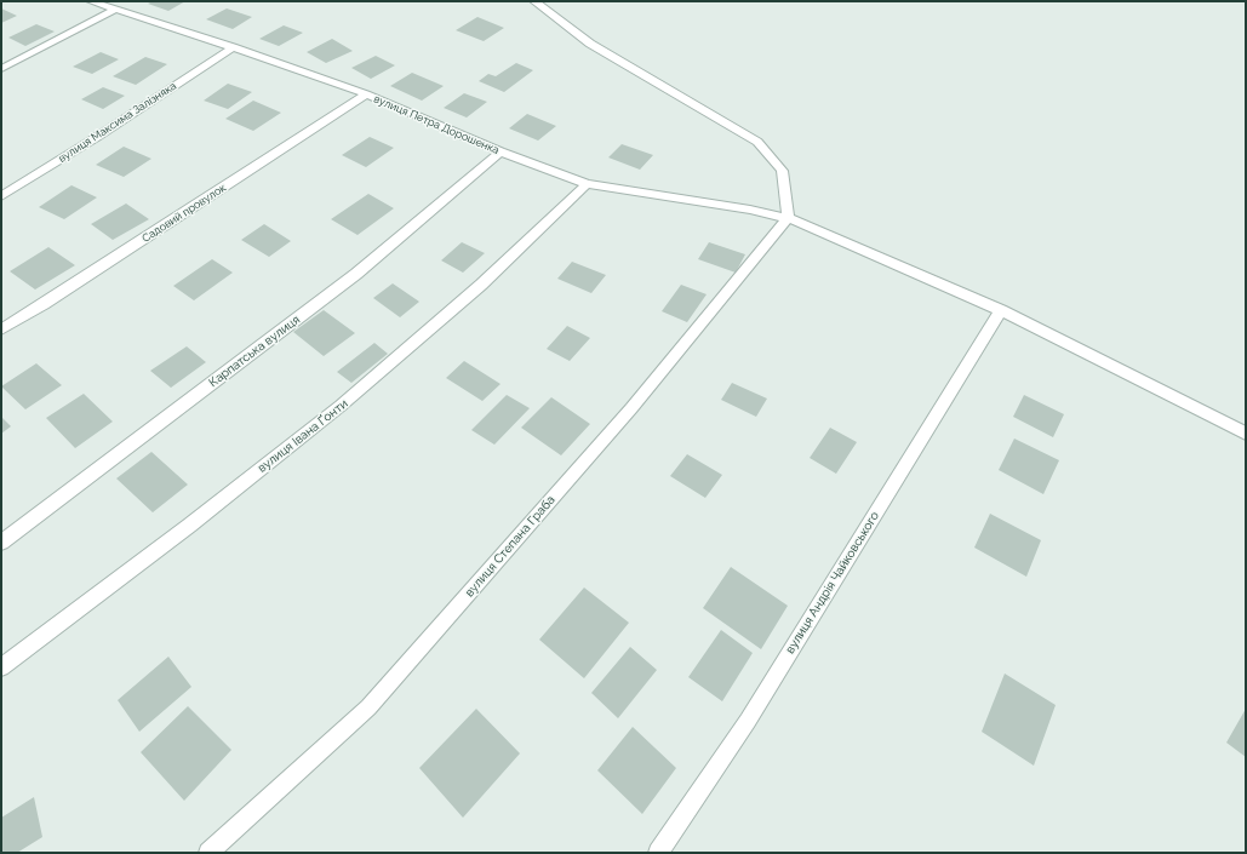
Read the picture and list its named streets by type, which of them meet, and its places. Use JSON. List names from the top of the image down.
{
  "streets": {
    "street": [
      "вулиця Максима Залізняка",
      "вулиця Петра Дорошенка",
      "Садовий провулок",
      "Карпатська вулиця",
      "вулиця Івана Ґонти",
      "вулиця Степана Граба",
      "вулиця Андрія Чайковського"
    ]
  },
  "crossings": [
    ["вулиця Максима Залізняка", "вулиця Петра Дорошенка"],
    ["вулиця Петра Дорошенка", "Садовий провулок"],
    ["вулиця Петра Дорошенка", "Карпатська вулиця"],
    ["вулиця Петра Дорошенка", "вулиця Івана Ґонти"],
    ["вулиця Петра Дорошенка", "вулиця Степана Граба"],
    ["вулиця Петра Дорошенка", "вулиця Андрія Чайковського"]
  ]
}
